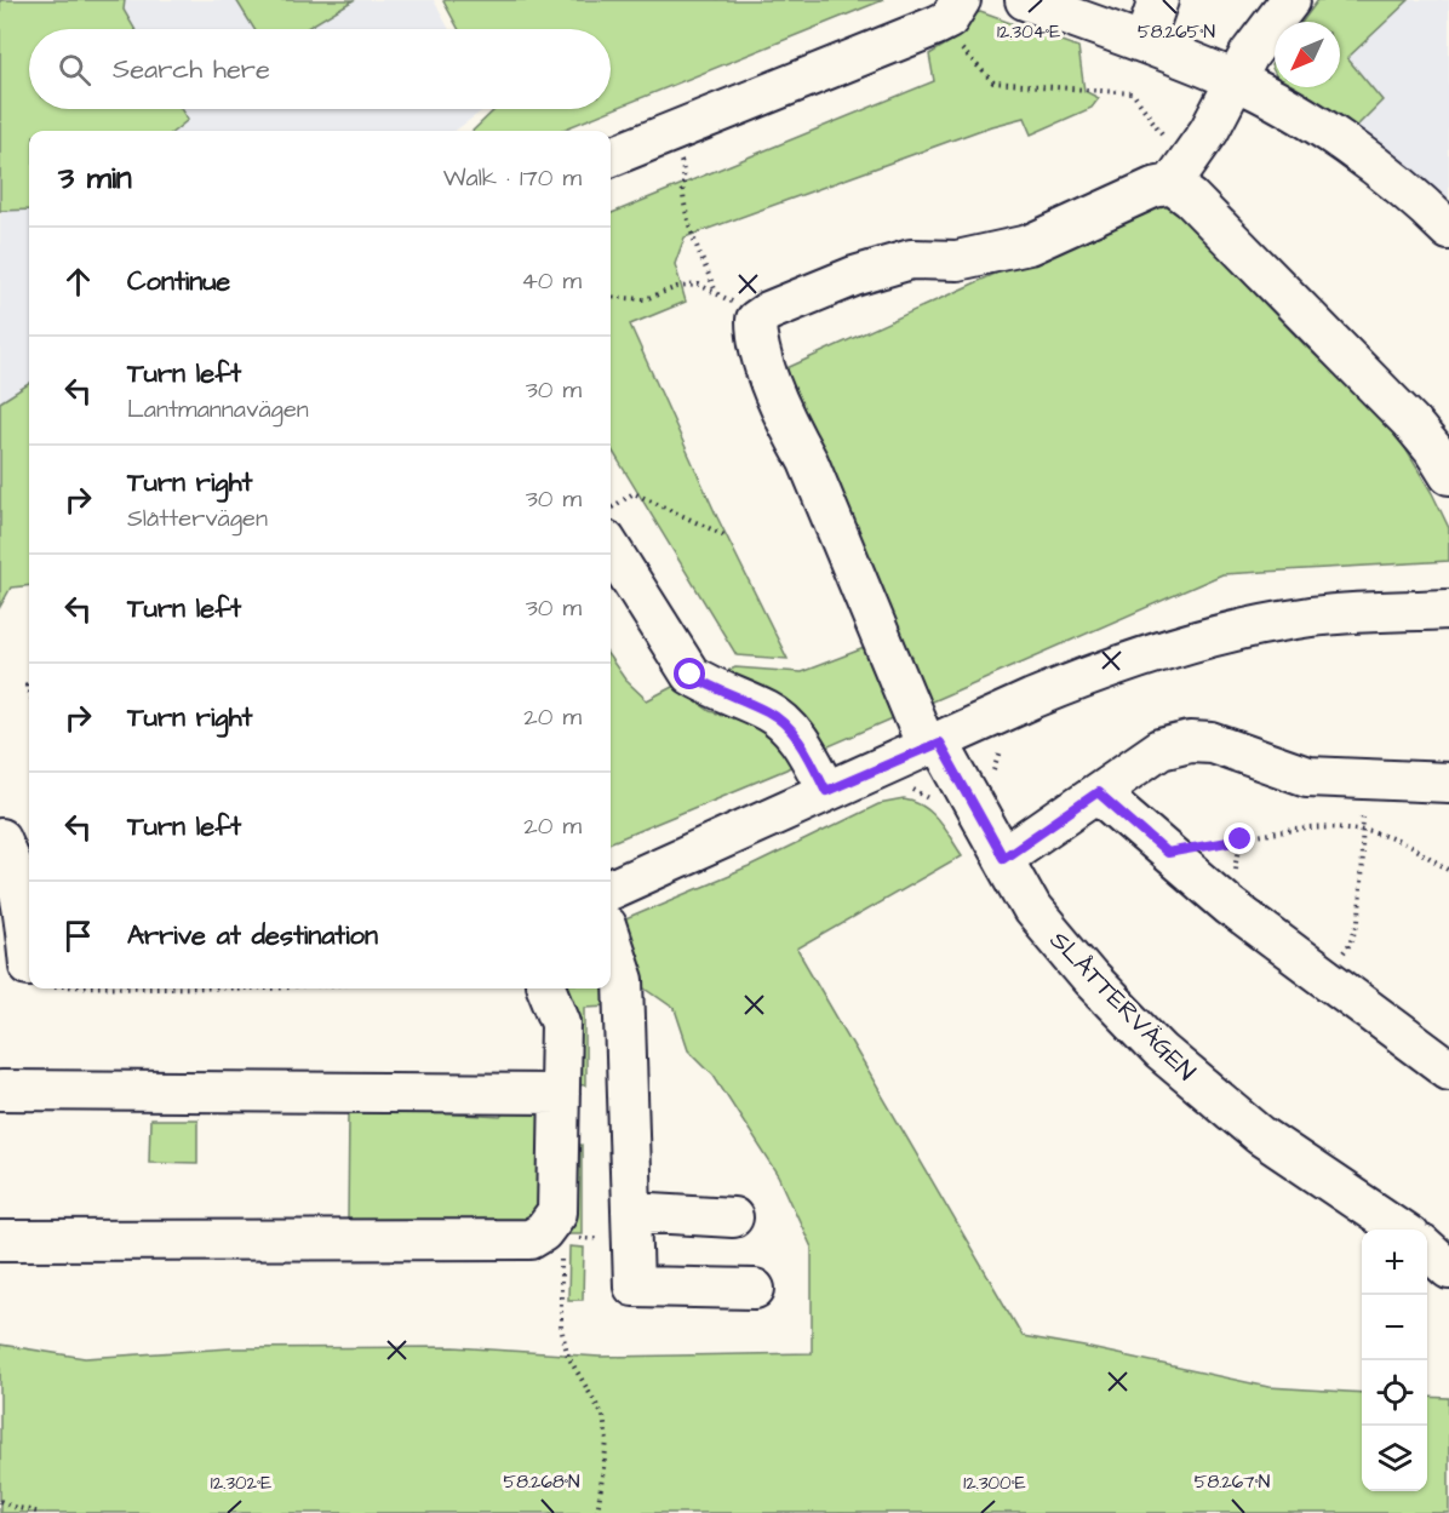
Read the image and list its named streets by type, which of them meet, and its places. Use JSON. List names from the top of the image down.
{
  "streets": {
    "street": ["SLÅTTERVÄGEN"]
  },
  "north": "bottom left",
  "page": {
    "search": "Search here",
    "heading": ["3 min", "Walk · 170 m"],
    "list": [
      ["Continue", "40 m"],
      ["Turn left", "Lantmannavägen", "30 m"],
      ["Turn right", "Slåttervägen", "30 m"],
      ["Turn left", "30 m"],
      ["Turn right", "20 m"],
      ["Turn left", "20 m"],
      "Arrive at destination"
    ],
    "map_buttons": ["+", "−"]
  },
  "coordinates": [
    "12.304°E",
    "58.265°N",
    "58.268°N",
    "58.267°N",
    "12.302°E",
    "12.300°E"
  ]
}
